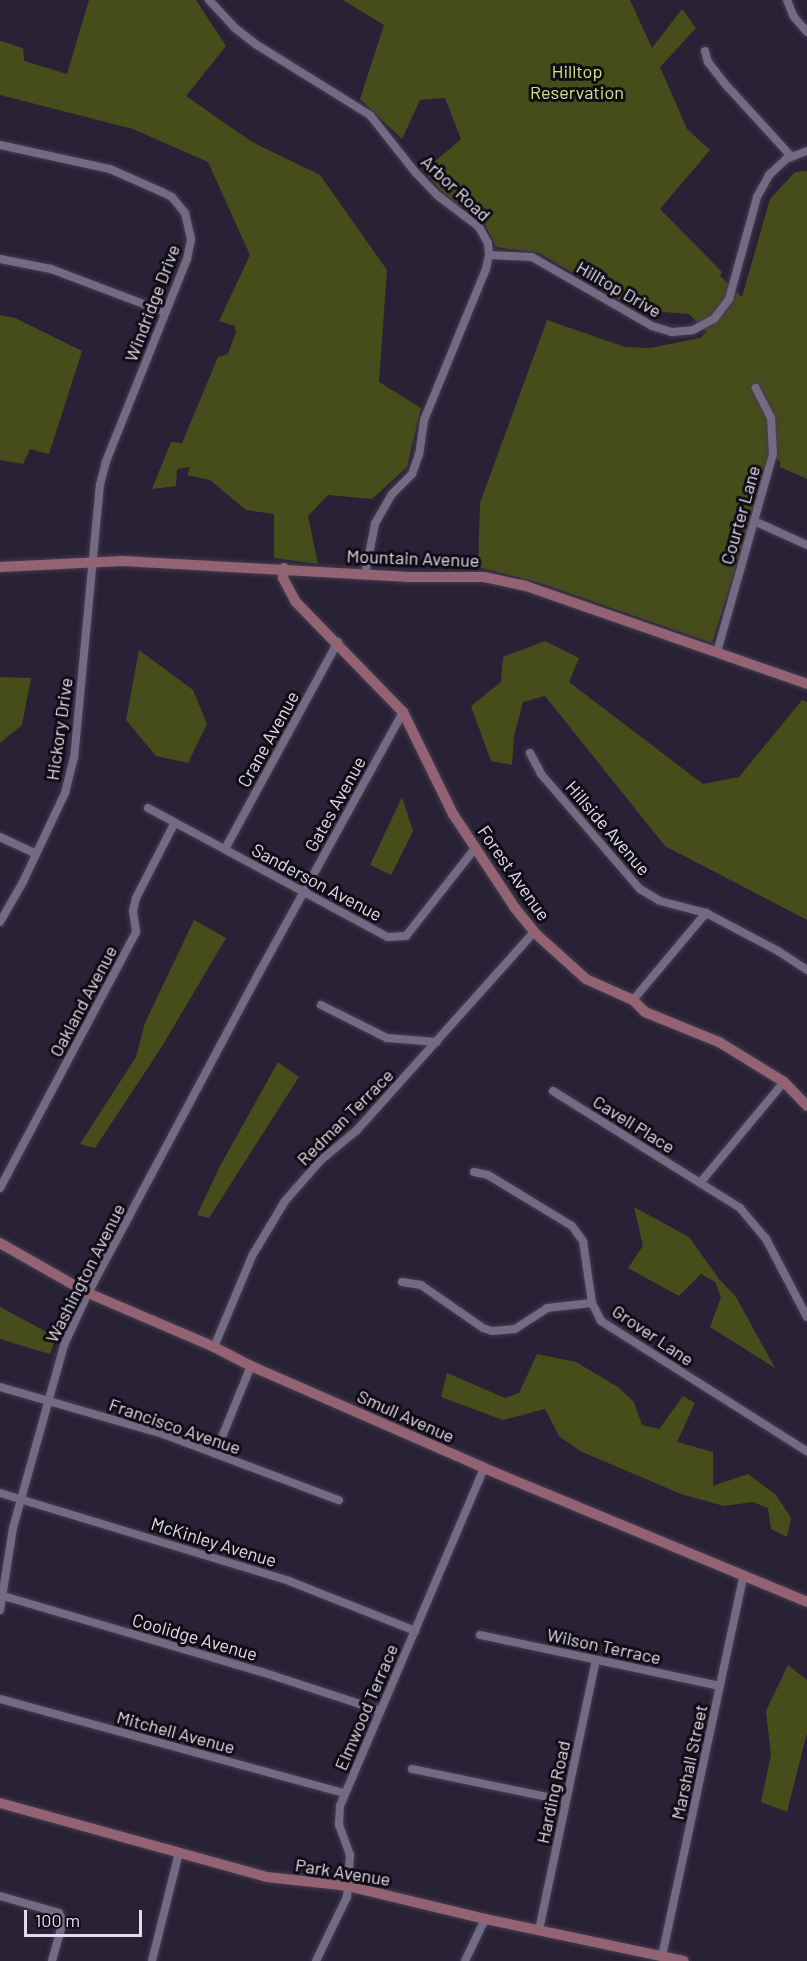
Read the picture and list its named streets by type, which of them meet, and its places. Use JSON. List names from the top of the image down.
{
  "streets": {
    "street": [
      "Arbor Road",
      "Hilltop Drive",
      "Windridge Drive",
      "Courter Lane",
      "Mountain Avenue",
      "Hickory Drive",
      "Crane Avenue",
      "Gates Avenue",
      "Hillside Avenue",
      "Forest Avenue",
      "Sanderson Avenue",
      "Oakland Avenue",
      "Redman Terrace",
      "Cavell Place",
      "Washington Avenue",
      "Grover Lane",
      "Smull Avenue",
      "Francisco Avenue",
      "McKinley Avenue",
      "Coolidge Avenue",
      "Wilson Terrace",
      "Elmwood Terrace",
      "Mitchell Avenue",
      "Marshall Street",
      "Harding Road",
      "Park Avenue"
    ]
  },
  "crossings": [
    ["Arbor Road", "Hilltop Drive"],
    ["Windridge Drive", "Mountain Avenue"],
    ["Windridge Drive", "Hickory Drive"],
    ["Courter Lane", "Mountain Avenue"],
    ["Mountain Avenue", "Hickory Drive"],
    ["Mountain Avenue", "Forest Avenue"],
    ["Crane Avenue", "Forest Avenue"],
    ["Crane Avenue", "Sanderson Avenue"],
    ["Gates Avenue", "Forest Avenue"],
    ["Gates Avenue", "Sanderson Avenue"],
    ["Gates Avenue", "Washington Avenue"],
    ["Forest Avenue", "Sanderson Avenue"],
    ["Forest Avenue", "Redman Terrace"],
    ["Sanderson Avenue", "Oakland Avenue"],
    ["Redman Terrace", "Smull Avenue"],
    ["Washington Avenue", "Smull Avenue"],
    ["Washington Avenue", "Francisco Avenue"],
    ["Washington Avenue", "McKinley Avenue"],
    ["Washington Avenue", "Coolidge Avenue"],
    ["Smull Avenue", "Elmwood Terrace"],
    ["Smull Avenue", "Marshall Street"],
    ["McKinley Avenue", "Elmwood Terrace"],
    ["Coolidge Avenue", "Elmwood Terrace"],
    ["Wilson Terrace", "Marshall Street"],
    ["Wilson Terrace", "Harding Road"],
    ["Elmwood Terrace", "Mitchell Avenue"],
    ["Elmwood Terrace", "Park Avenue"],
    ["Marshall Street", "Park Avenue"],
    ["Harding Road", "Park Avenue"]
  ],
  "parks": ["Hilltop Reservation"],
  "scale_bar": "100 m"
}
